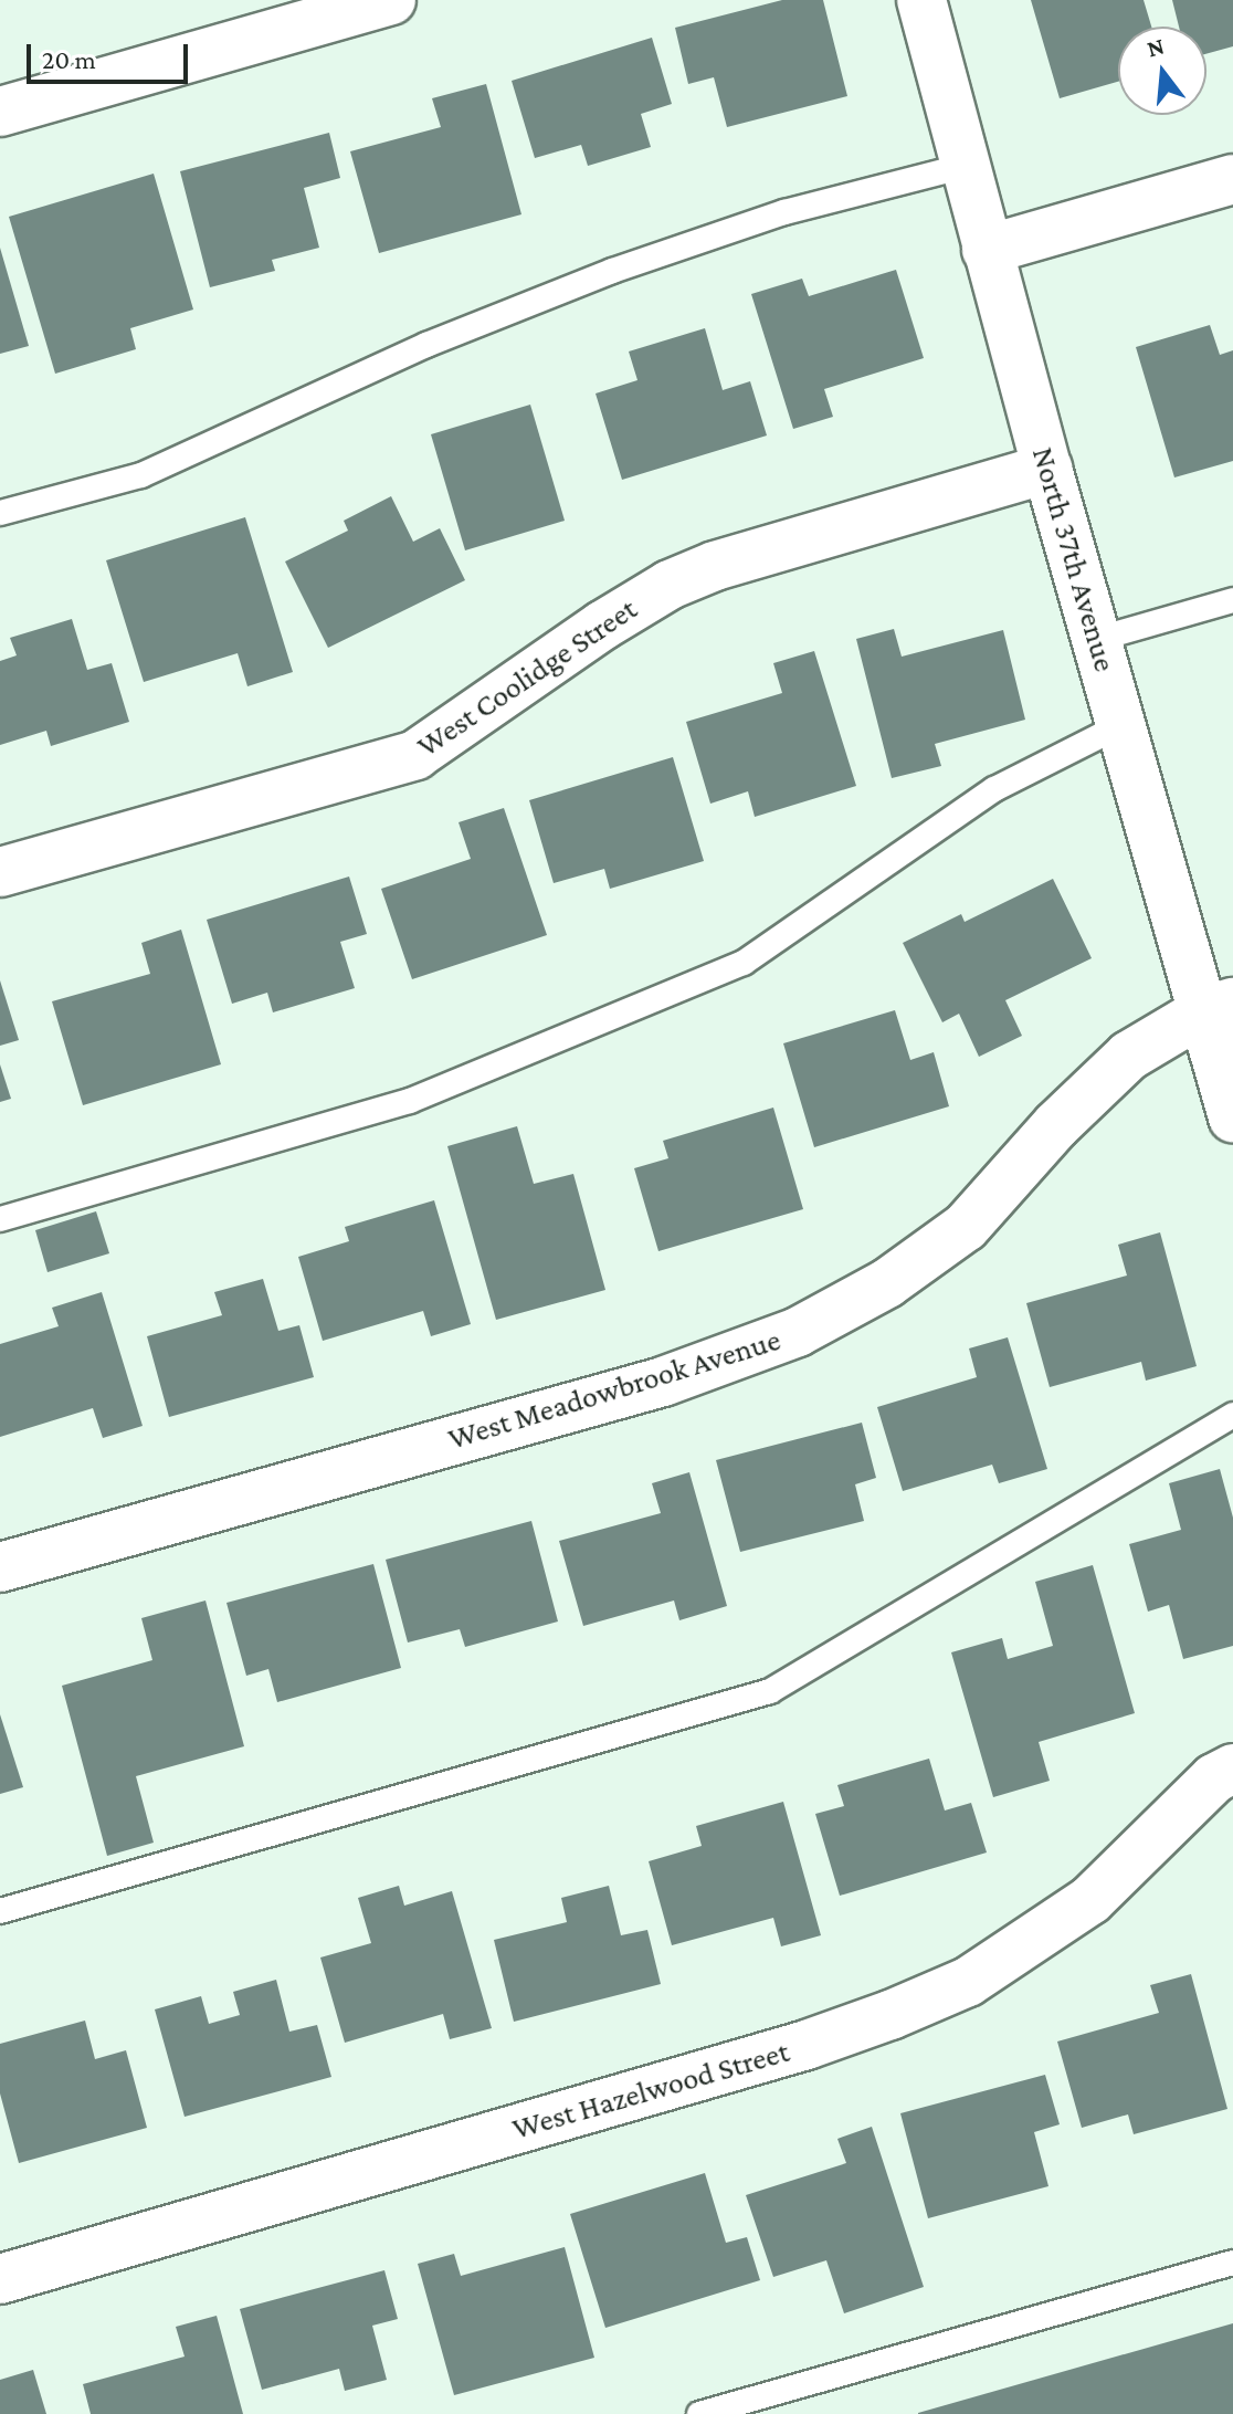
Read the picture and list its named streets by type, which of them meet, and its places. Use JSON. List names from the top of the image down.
{
  "streets": {
    "street": [
      "North 37th Avenue",
      "West Coolidge Street",
      "West Meadowbrook Avenue",
      "West Hazelwood Street"
    ]
  },
  "crossings": [
    ["North 37th Avenue", "West Coolidge Street"],
    ["North 37th Avenue", "West Meadowbrook Avenue"]
  ],
  "scale_bar": "20 m",
  "north": "top"
}
